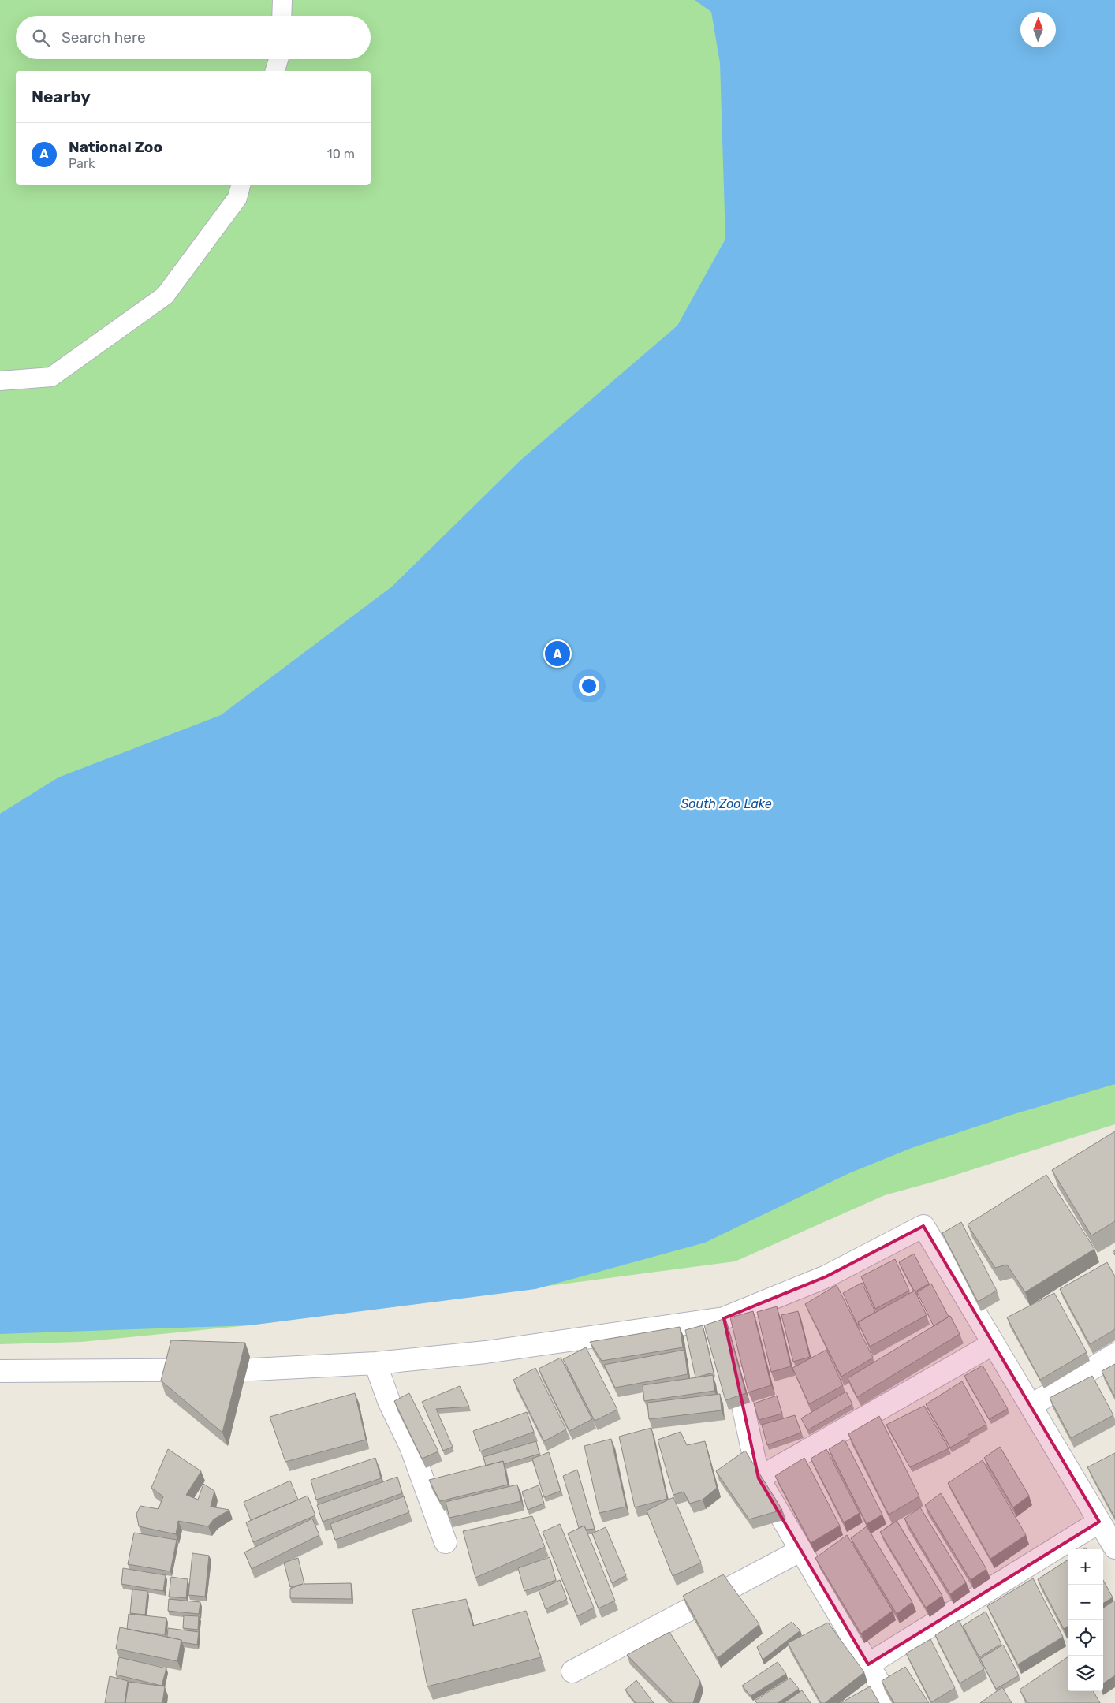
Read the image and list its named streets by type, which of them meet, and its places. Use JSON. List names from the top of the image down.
{
  "water": ["South Zoo Lake"],
  "north": "top",
  "page": {
    "search": "Search here",
    "heading": "Nearby",
    "list": [
      {
        "mark": "A",
        "name": "National Zoo",
        "note": "Park",
        "value": "10 m"
      }
    ],
    "pins": "A",
    "map_buttons": ["+", "−"]
  }
}
